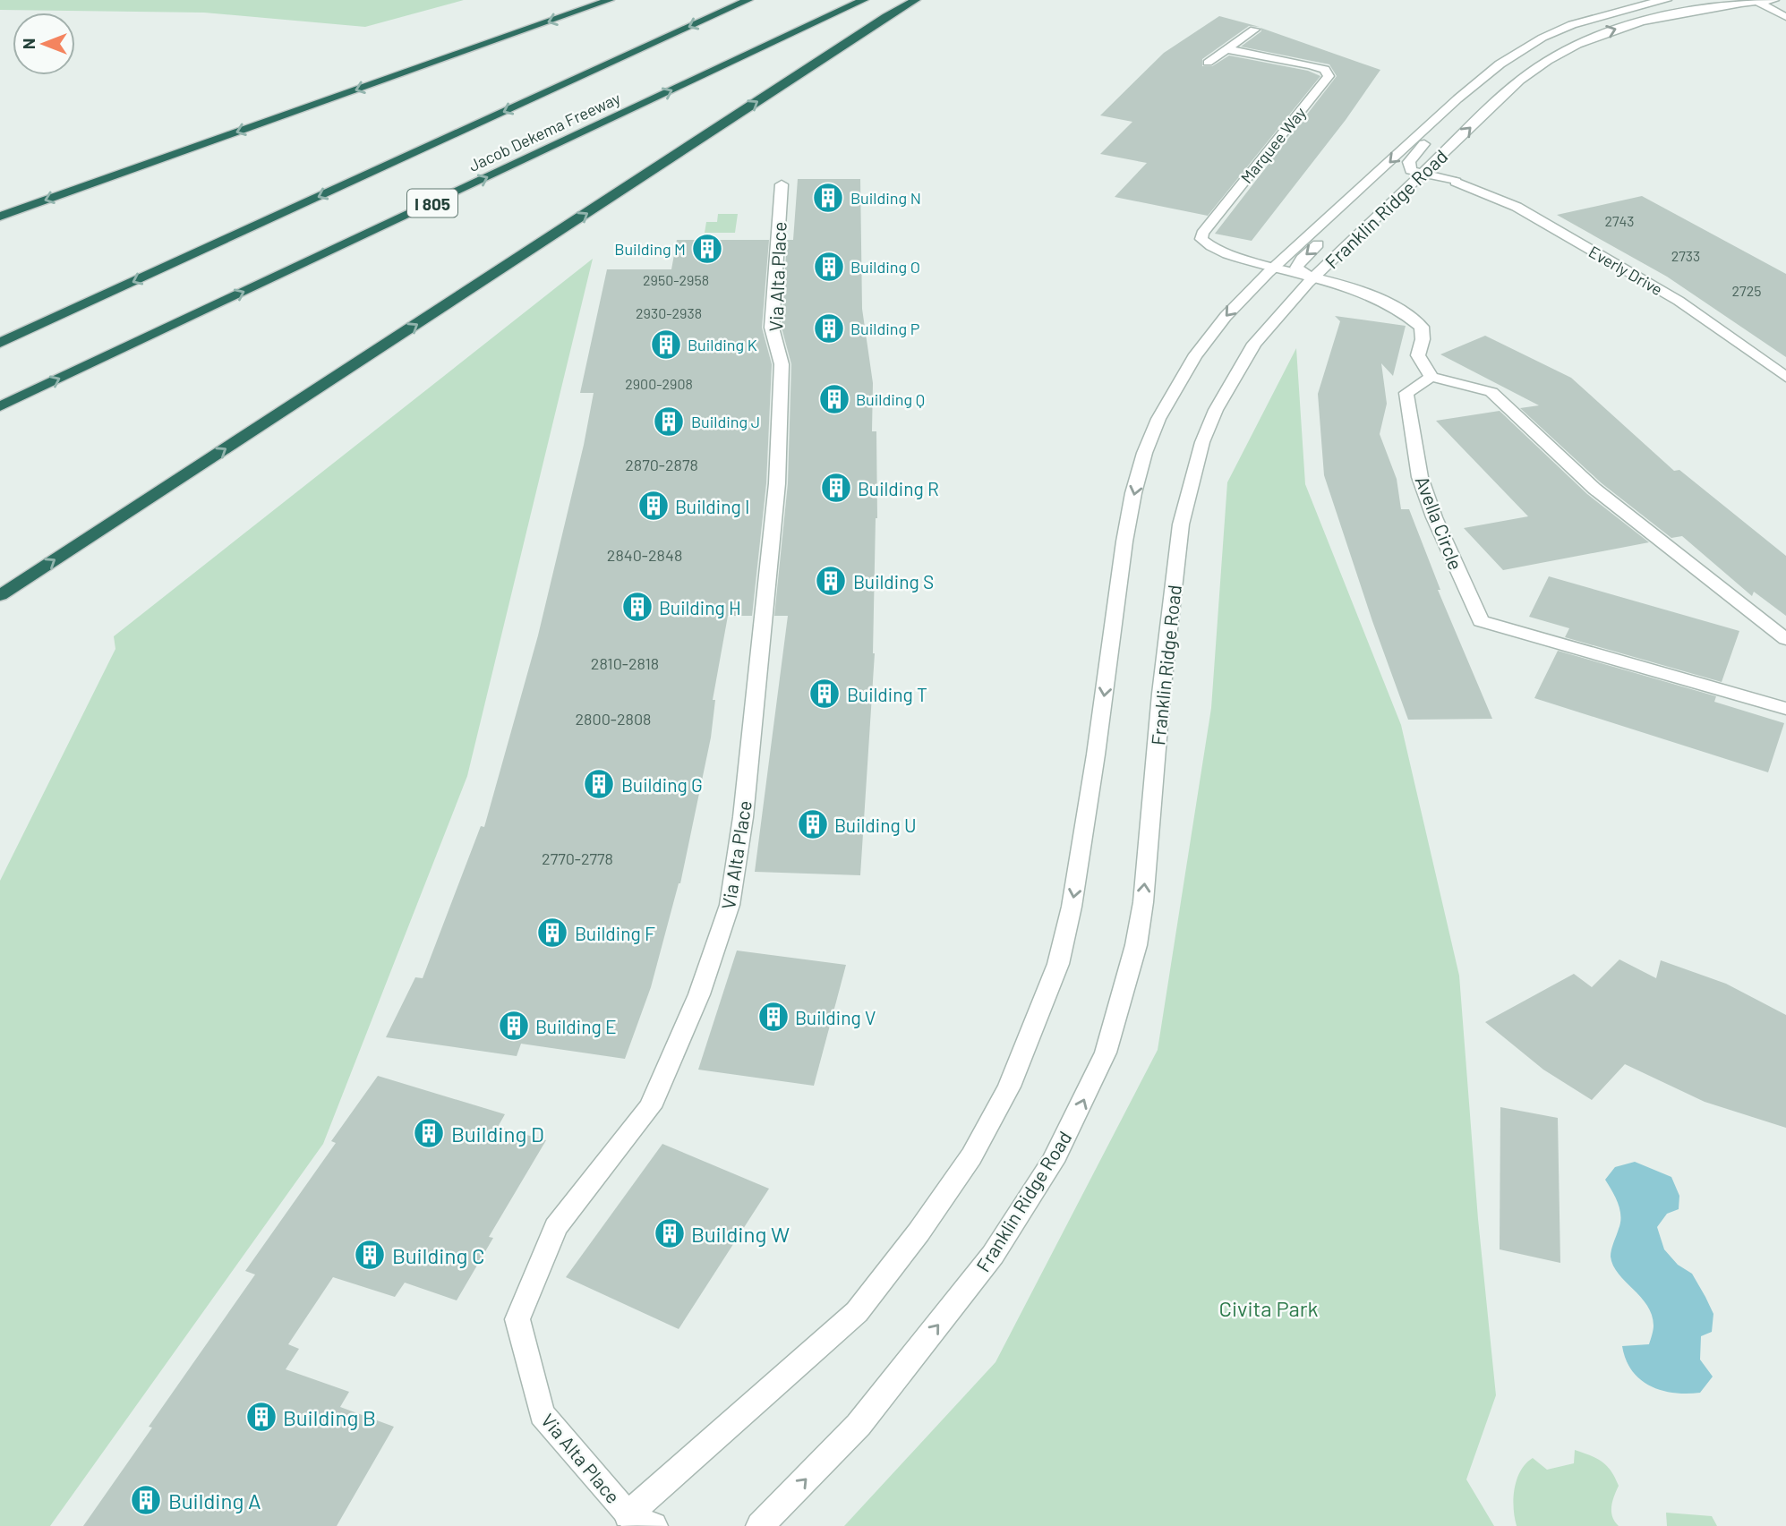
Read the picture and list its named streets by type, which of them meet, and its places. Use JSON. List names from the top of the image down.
{
  "streets": {
    "highway": ["Jacob Dekema Freeway", "I 805"],
    "street": [
      "Marquee Way",
      "Franklin Ridge Road",
      "Everly Drive",
      "Via Alta Place",
      "Avella Circle"
    ]
  },
  "crossings": [
    ["Marquee Way", "Franklin Ridge Road"],
    ["Franklin Ridge Road", "Everly Drive"],
    ["Franklin Ridge Road", "Via Alta Place"]
  ],
  "parks": ["Civita Park"],
  "places": {
    "building": [
      "Building N",
      "Building M",
      "Building O",
      "Building P",
      "Building K",
      "Building Q",
      "Building J",
      "Building R",
      "Building I",
      "Building S",
      "Building H",
      "Building T",
      "Building G",
      "Building U",
      "Building F",
      "Building V",
      "Building E",
      "Building D",
      "Building W",
      "Building C",
      "Building B",
      "Building A"
    ]
  },
  "house_numbers": [
    "2743",
    "2733",
    "2950-2958",
    "2725",
    "2930-2938",
    "2900-2908",
    "2870-2878",
    "2840-2848",
    "2810-2818",
    "2800-2808",
    "2770-2778"
  ],
  "north": "left"
}
